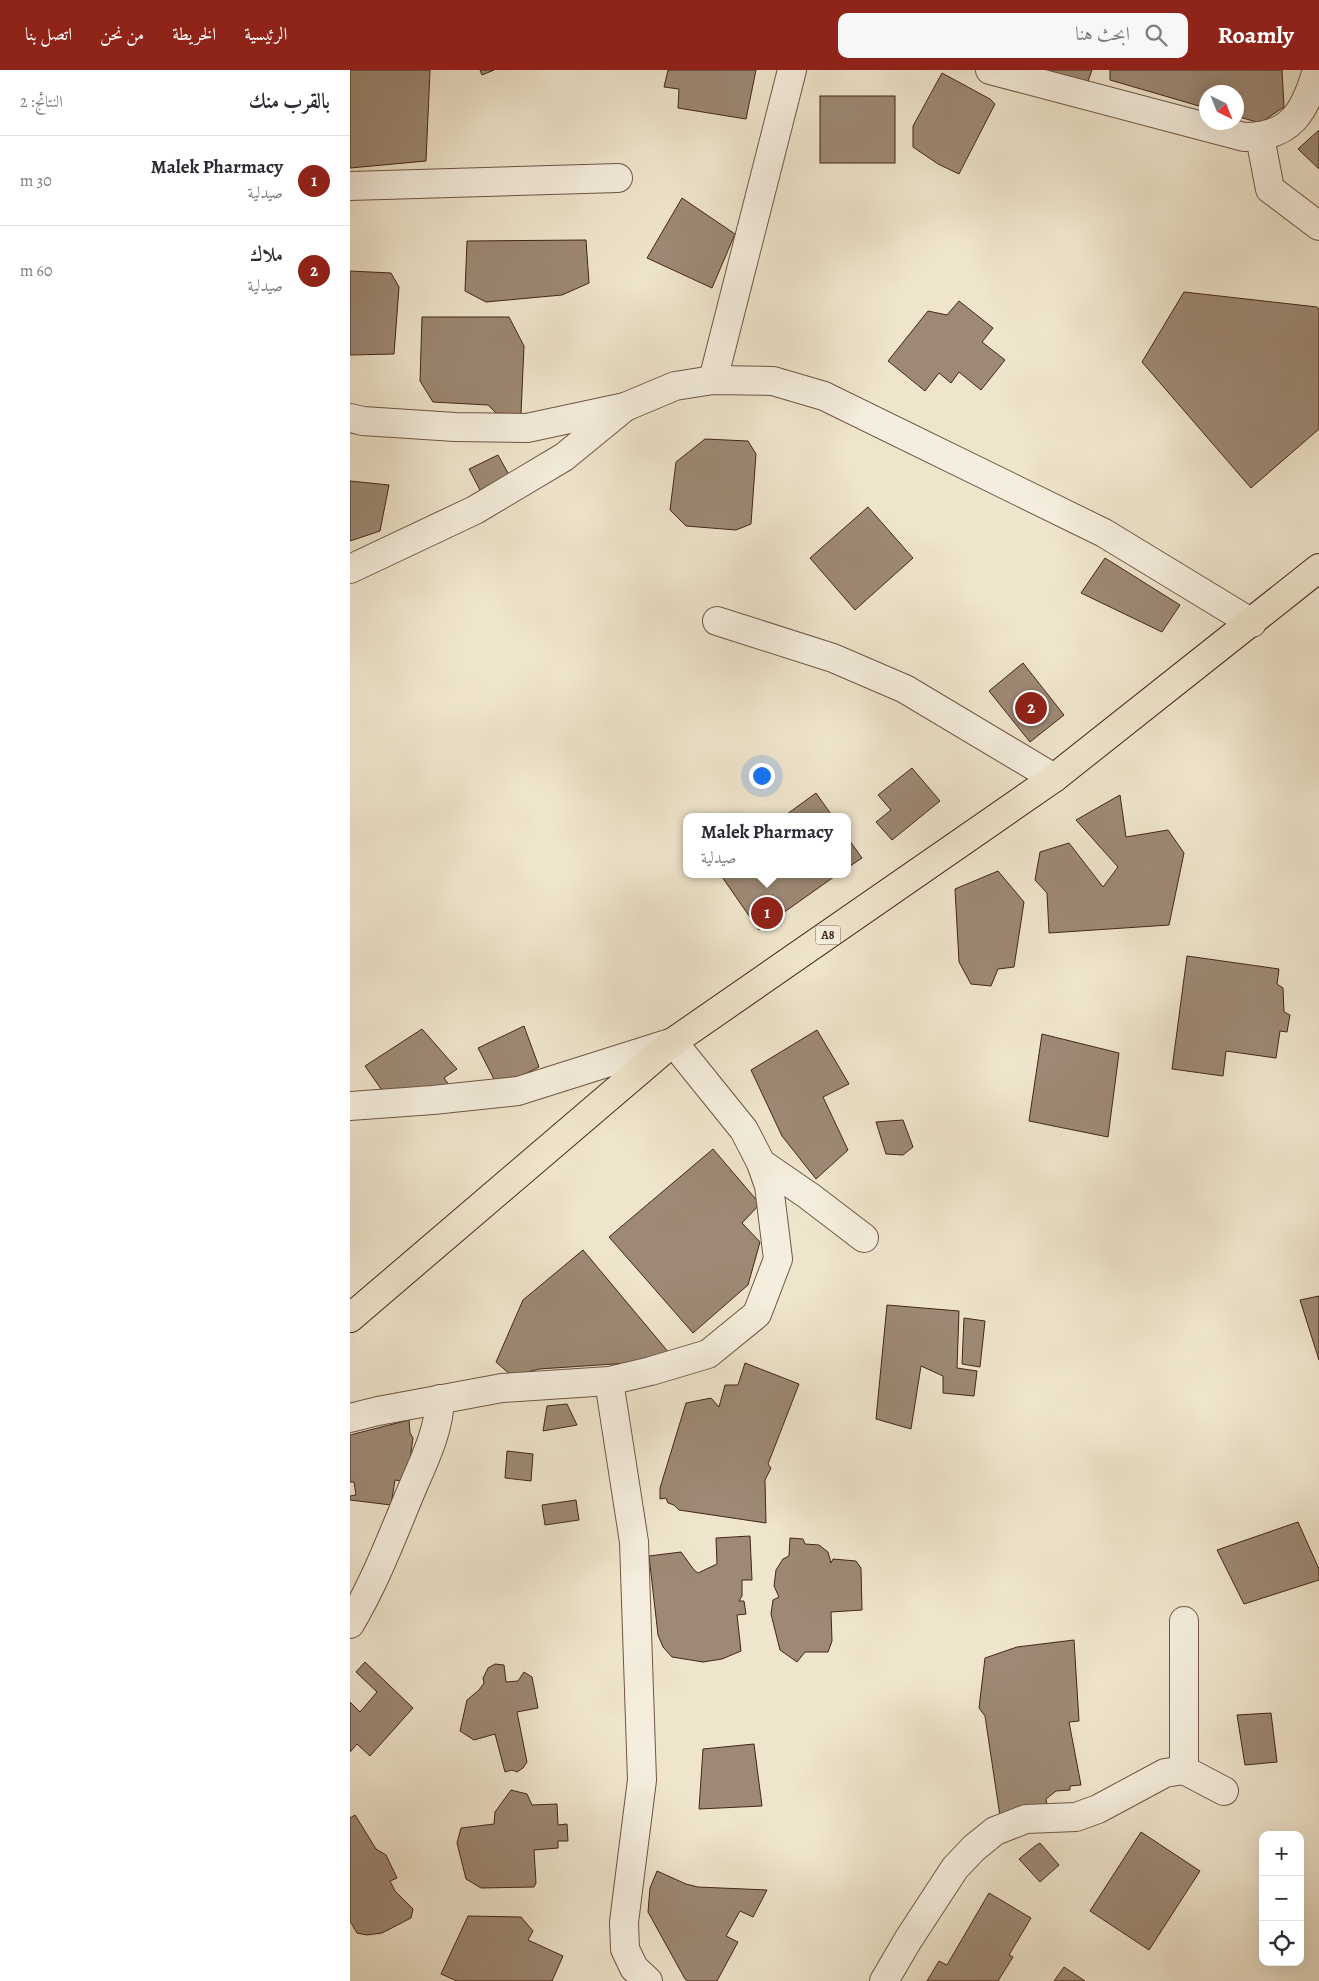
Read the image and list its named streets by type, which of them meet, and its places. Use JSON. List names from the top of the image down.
{
  "streets": {
    "highway": ["A8"]
  },
  "north": "bottom right",
  "page": {
    "header": "Roamly",
    "search": "ابحث هنا",
    "nav": [
      "الرئيسية",
      "الخريطة",
      "من نحن",
      "اتصل بنا"
    ],
    "heading": ["بالقرب منك", "النتائج: 2"],
    "list": [
      {
        "mark": "1",
        "name": "Malek Pharmacy",
        "note": "صيدلية",
        "value": "30 m"
      },
      {
        "mark": "2",
        "name": "ملاك",
        "note": "صيدلية",
        "value": "60 m"
      }
    ],
    "pins": ["2", "1"],
    "popup": ["Malek Pharmacy", "صيدلية"],
    "map_buttons": ["+", "−"]
  }
}
